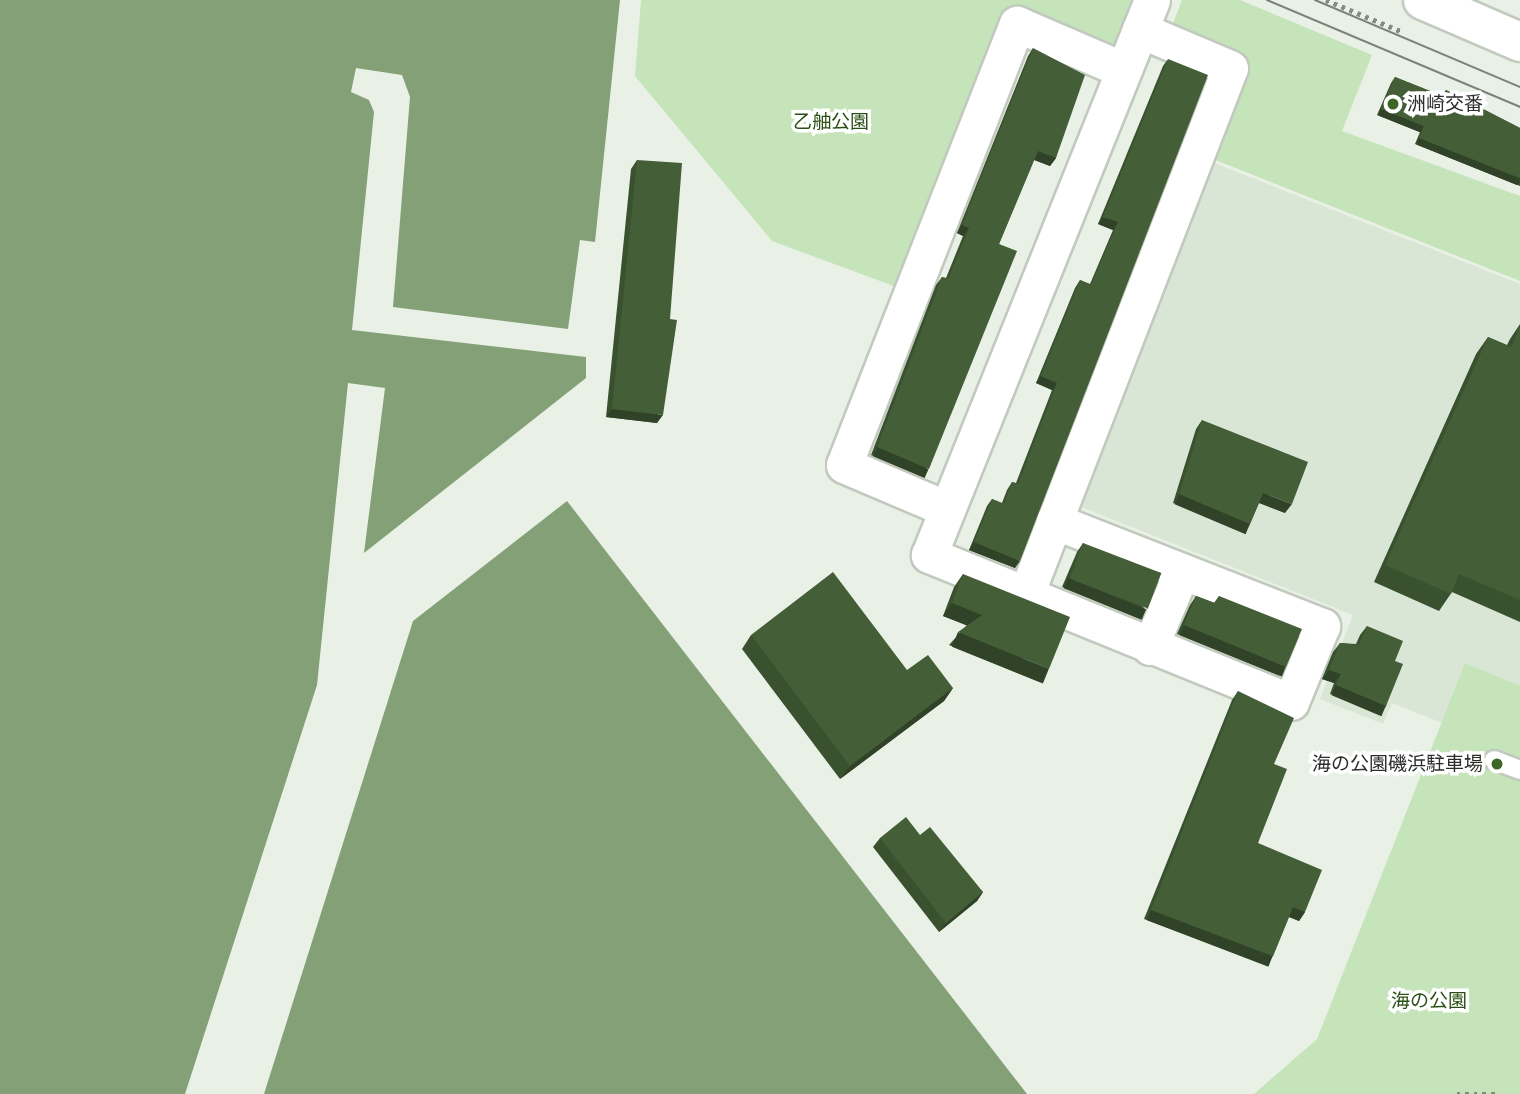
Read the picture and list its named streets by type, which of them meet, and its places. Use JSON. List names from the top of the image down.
{
  "parks": ["乙舳公園", "海の公園"],
  "places": ["洲崎交番", "海の公園磯浜駐車場"]
}
